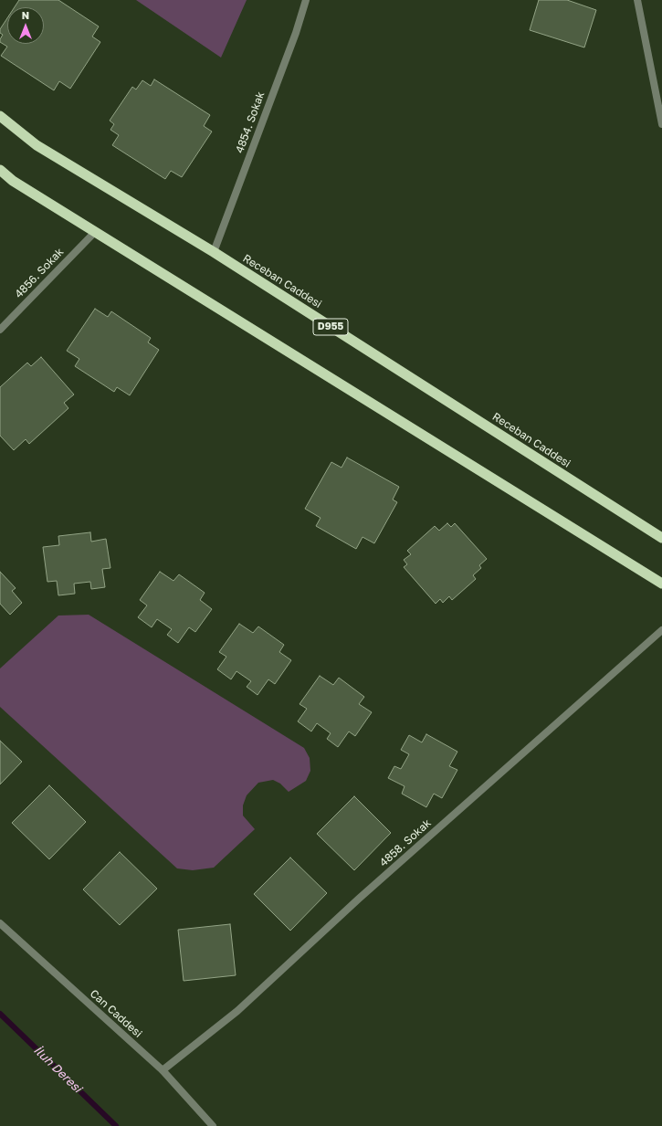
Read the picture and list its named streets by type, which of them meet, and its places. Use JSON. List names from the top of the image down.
{
  "streets": {
    "highway": ["Receban Caddesi", "D955"],
    "street": [
      "4854. Sokak",
      "4856. Sokak",
      "4858. Sokak",
      "Can Caddesi"
    ]
  },
  "crossings": [
    ["4854. Sokak", "Receban Caddesi"],
    ["4858. Sokak", "Can Caddesi"]
  ],
  "water": ["İluh Deresi"],
  "north": "top"
}
